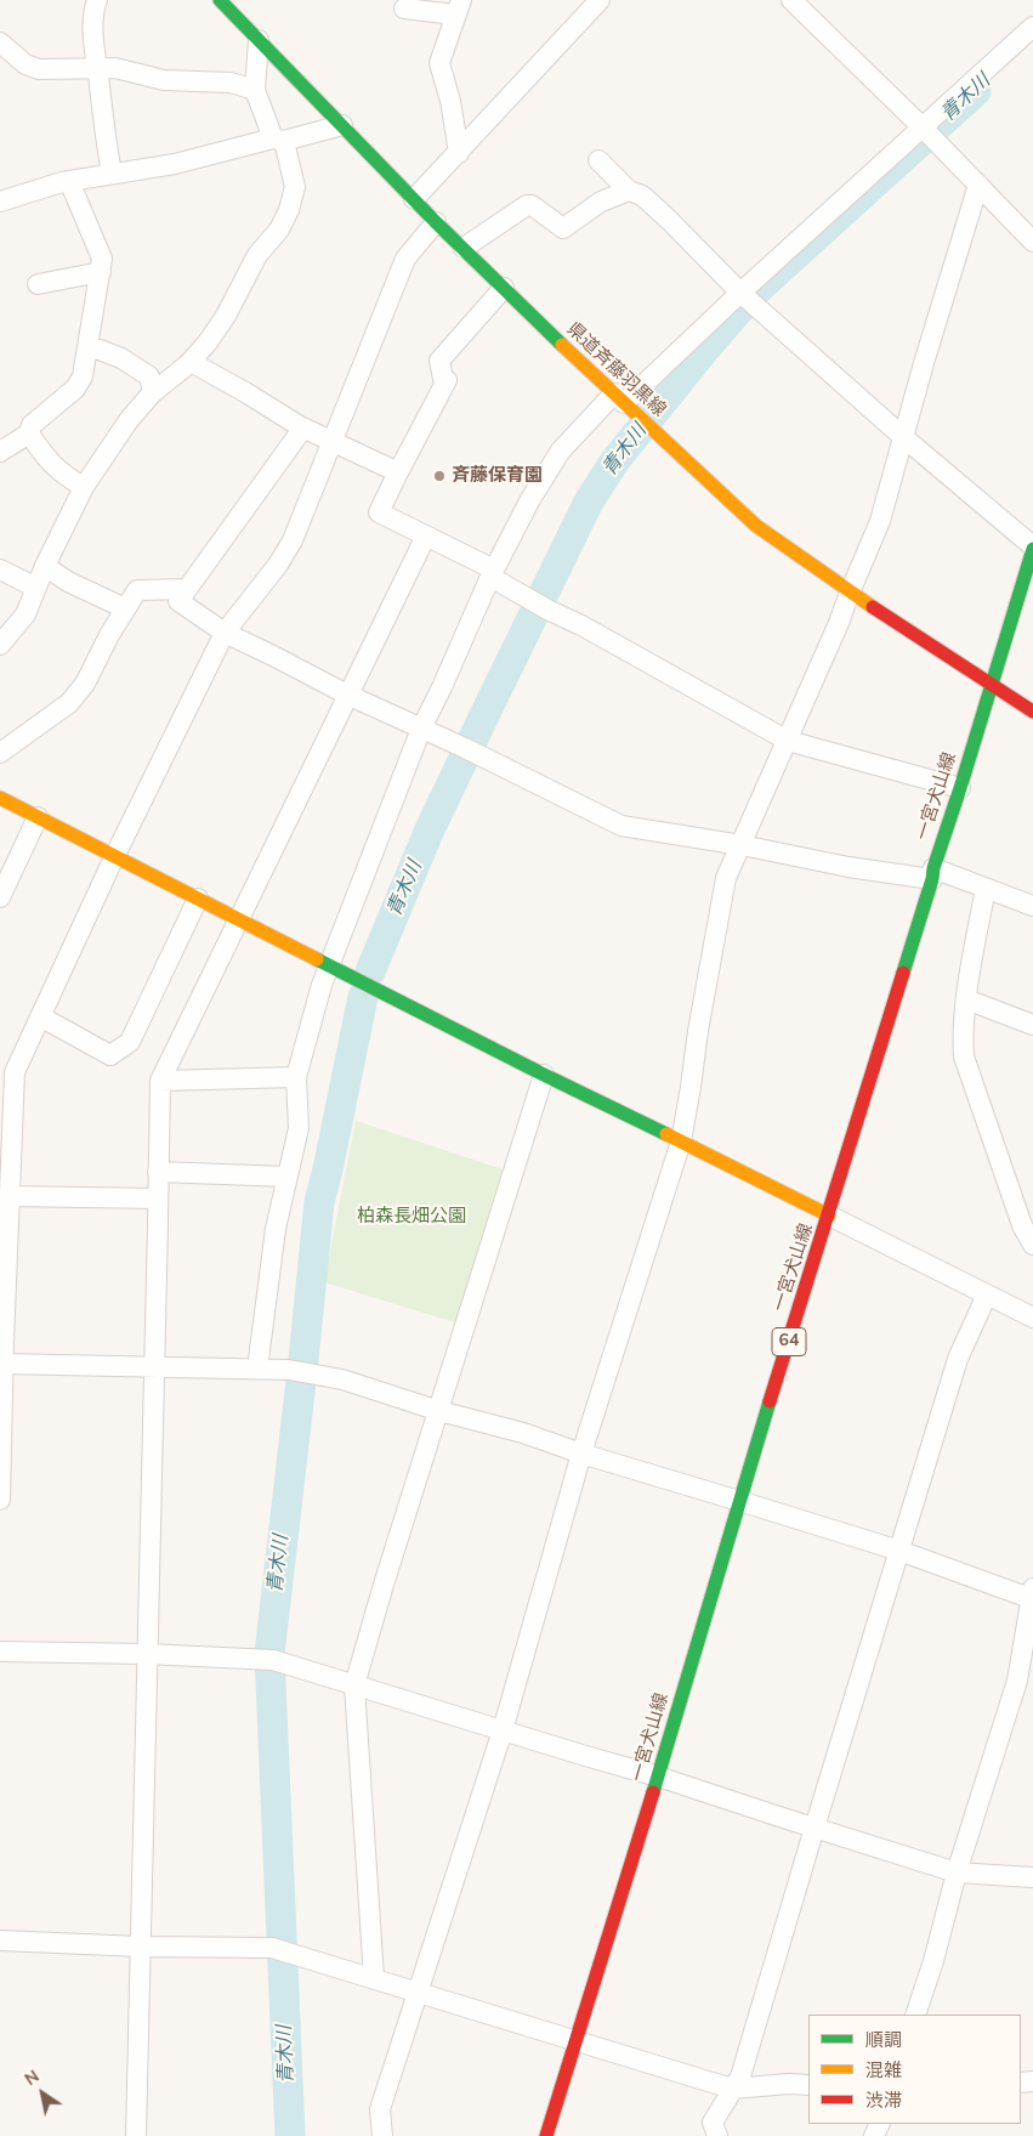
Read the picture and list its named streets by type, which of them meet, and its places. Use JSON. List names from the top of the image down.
{
  "streets": {
    "main road": ["県道斉藤羽黒線", "一宮犬山線", "64"]
  },
  "crossings": [
    ["県道斉藤羽黒線", "一宮犬山線"]
  ],
  "water": ["青木川"],
  "parks": ["柏森長畑公園"],
  "places": ["斉藤保育園"],
  "legend": ["順調", "混雑", "渋滞"],
  "north": "top left"
}
